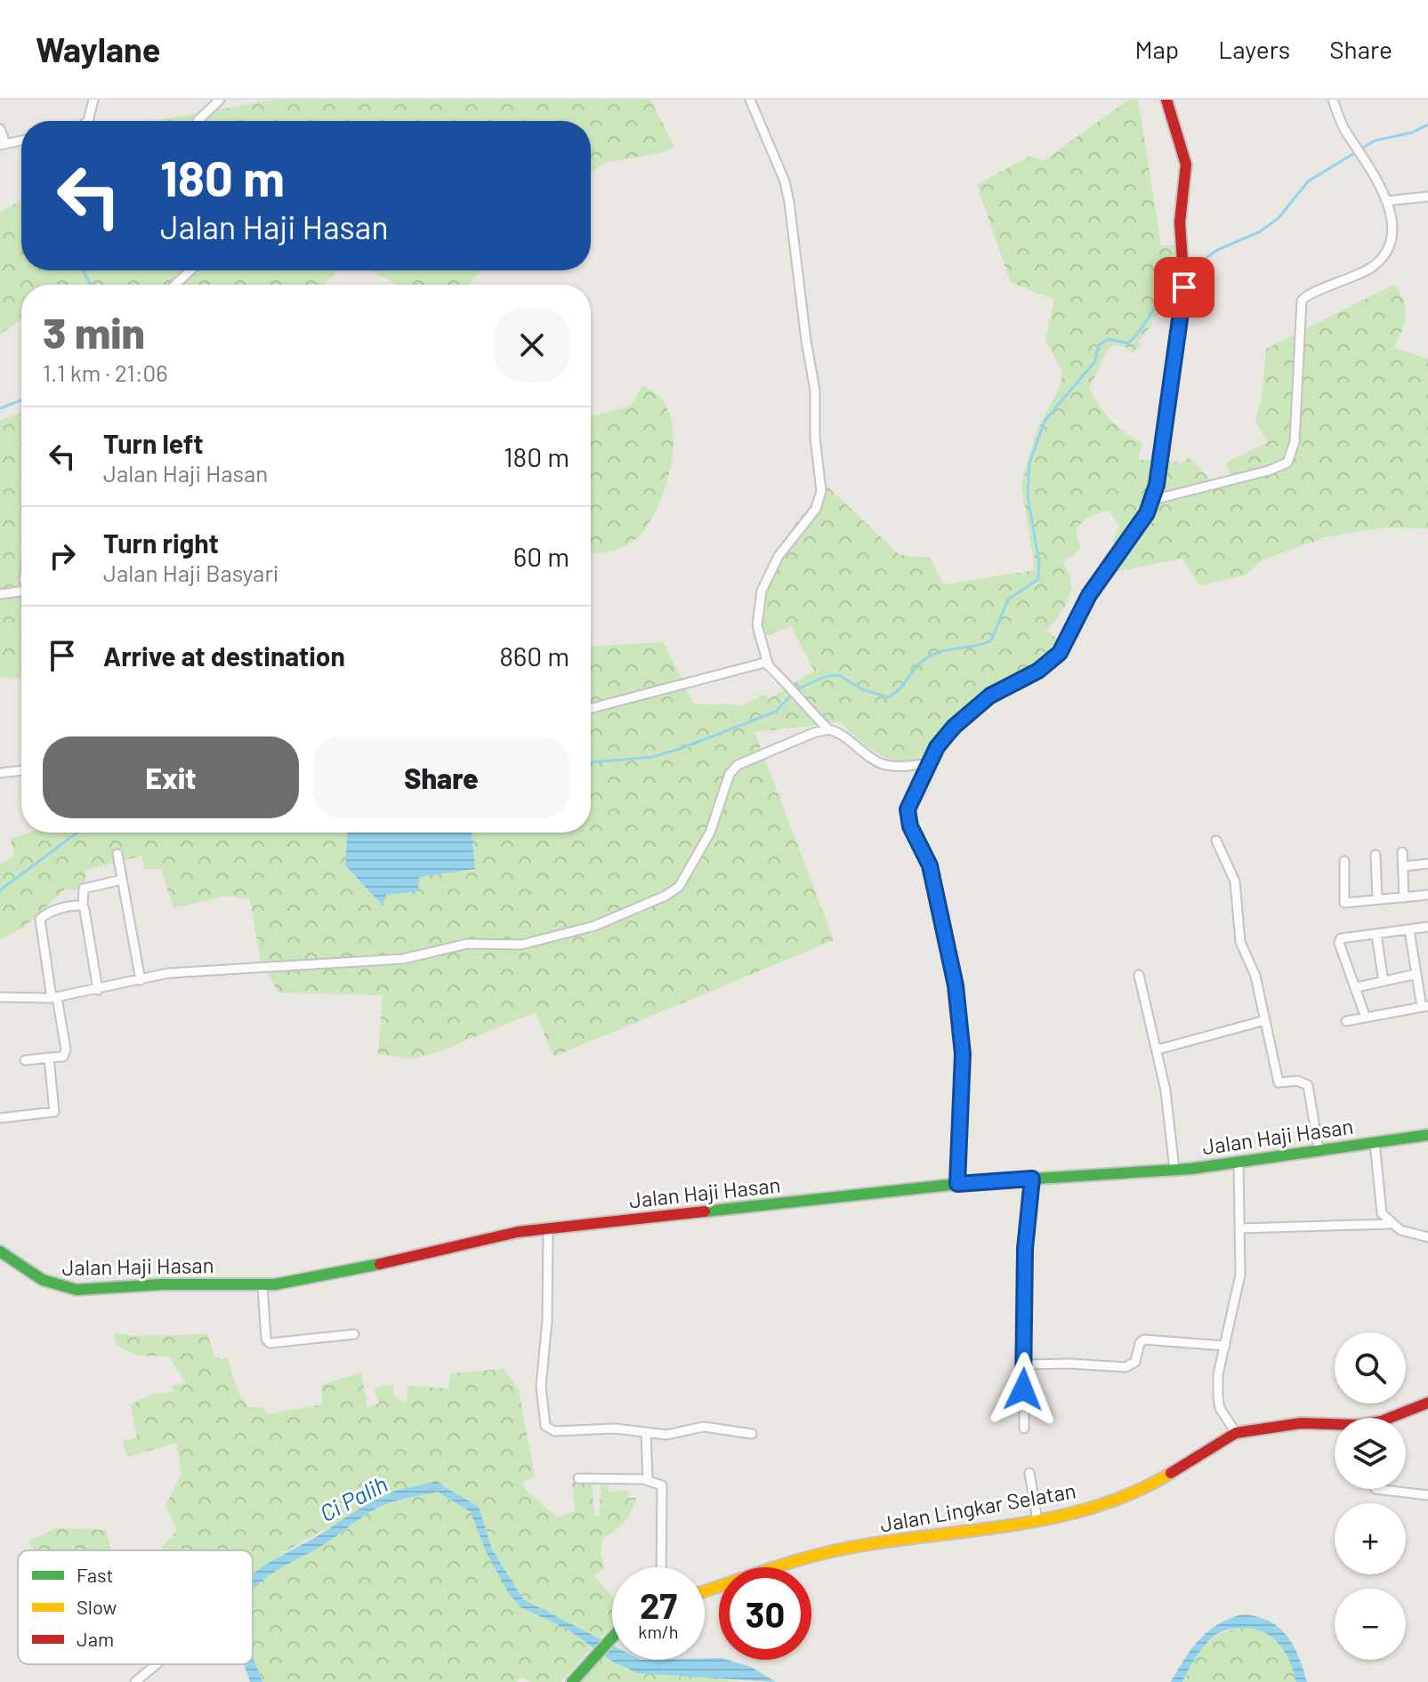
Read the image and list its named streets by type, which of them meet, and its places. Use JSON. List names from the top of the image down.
{
  "streets": {
    "street": ["Jalan Haji Hasan", "Jalan Lingkar Selatan"]
  },
  "water": ["Ci Palih"],
  "legend": ["Fast", "Slow", "Jam"],
  "page": {
    "header": "Waylane",
    "nav": ["Map", "Layers", "Share"],
    "turn": ["180 m", "Jalan Haji Hasan"],
    "heading": ["3 min", "1.1 km · 21:06"],
    "list": [
      {
        "name": "Turn left",
        "note": "Jalan Haji Hasan",
        "value": "180 m"
      },
      {
        "name": "Turn right",
        "note": "Jalan Haji Basyari",
        "value": "60 m"
      },
      {
        "name": "Arrive at destination",
        "value": "860 m"
      }
    ],
    "buttons": ["Exit", "Share"],
    "map_buttons": ["+", "−"],
    "speed": "27 km/h",
    "limit": "30"
  }
}
